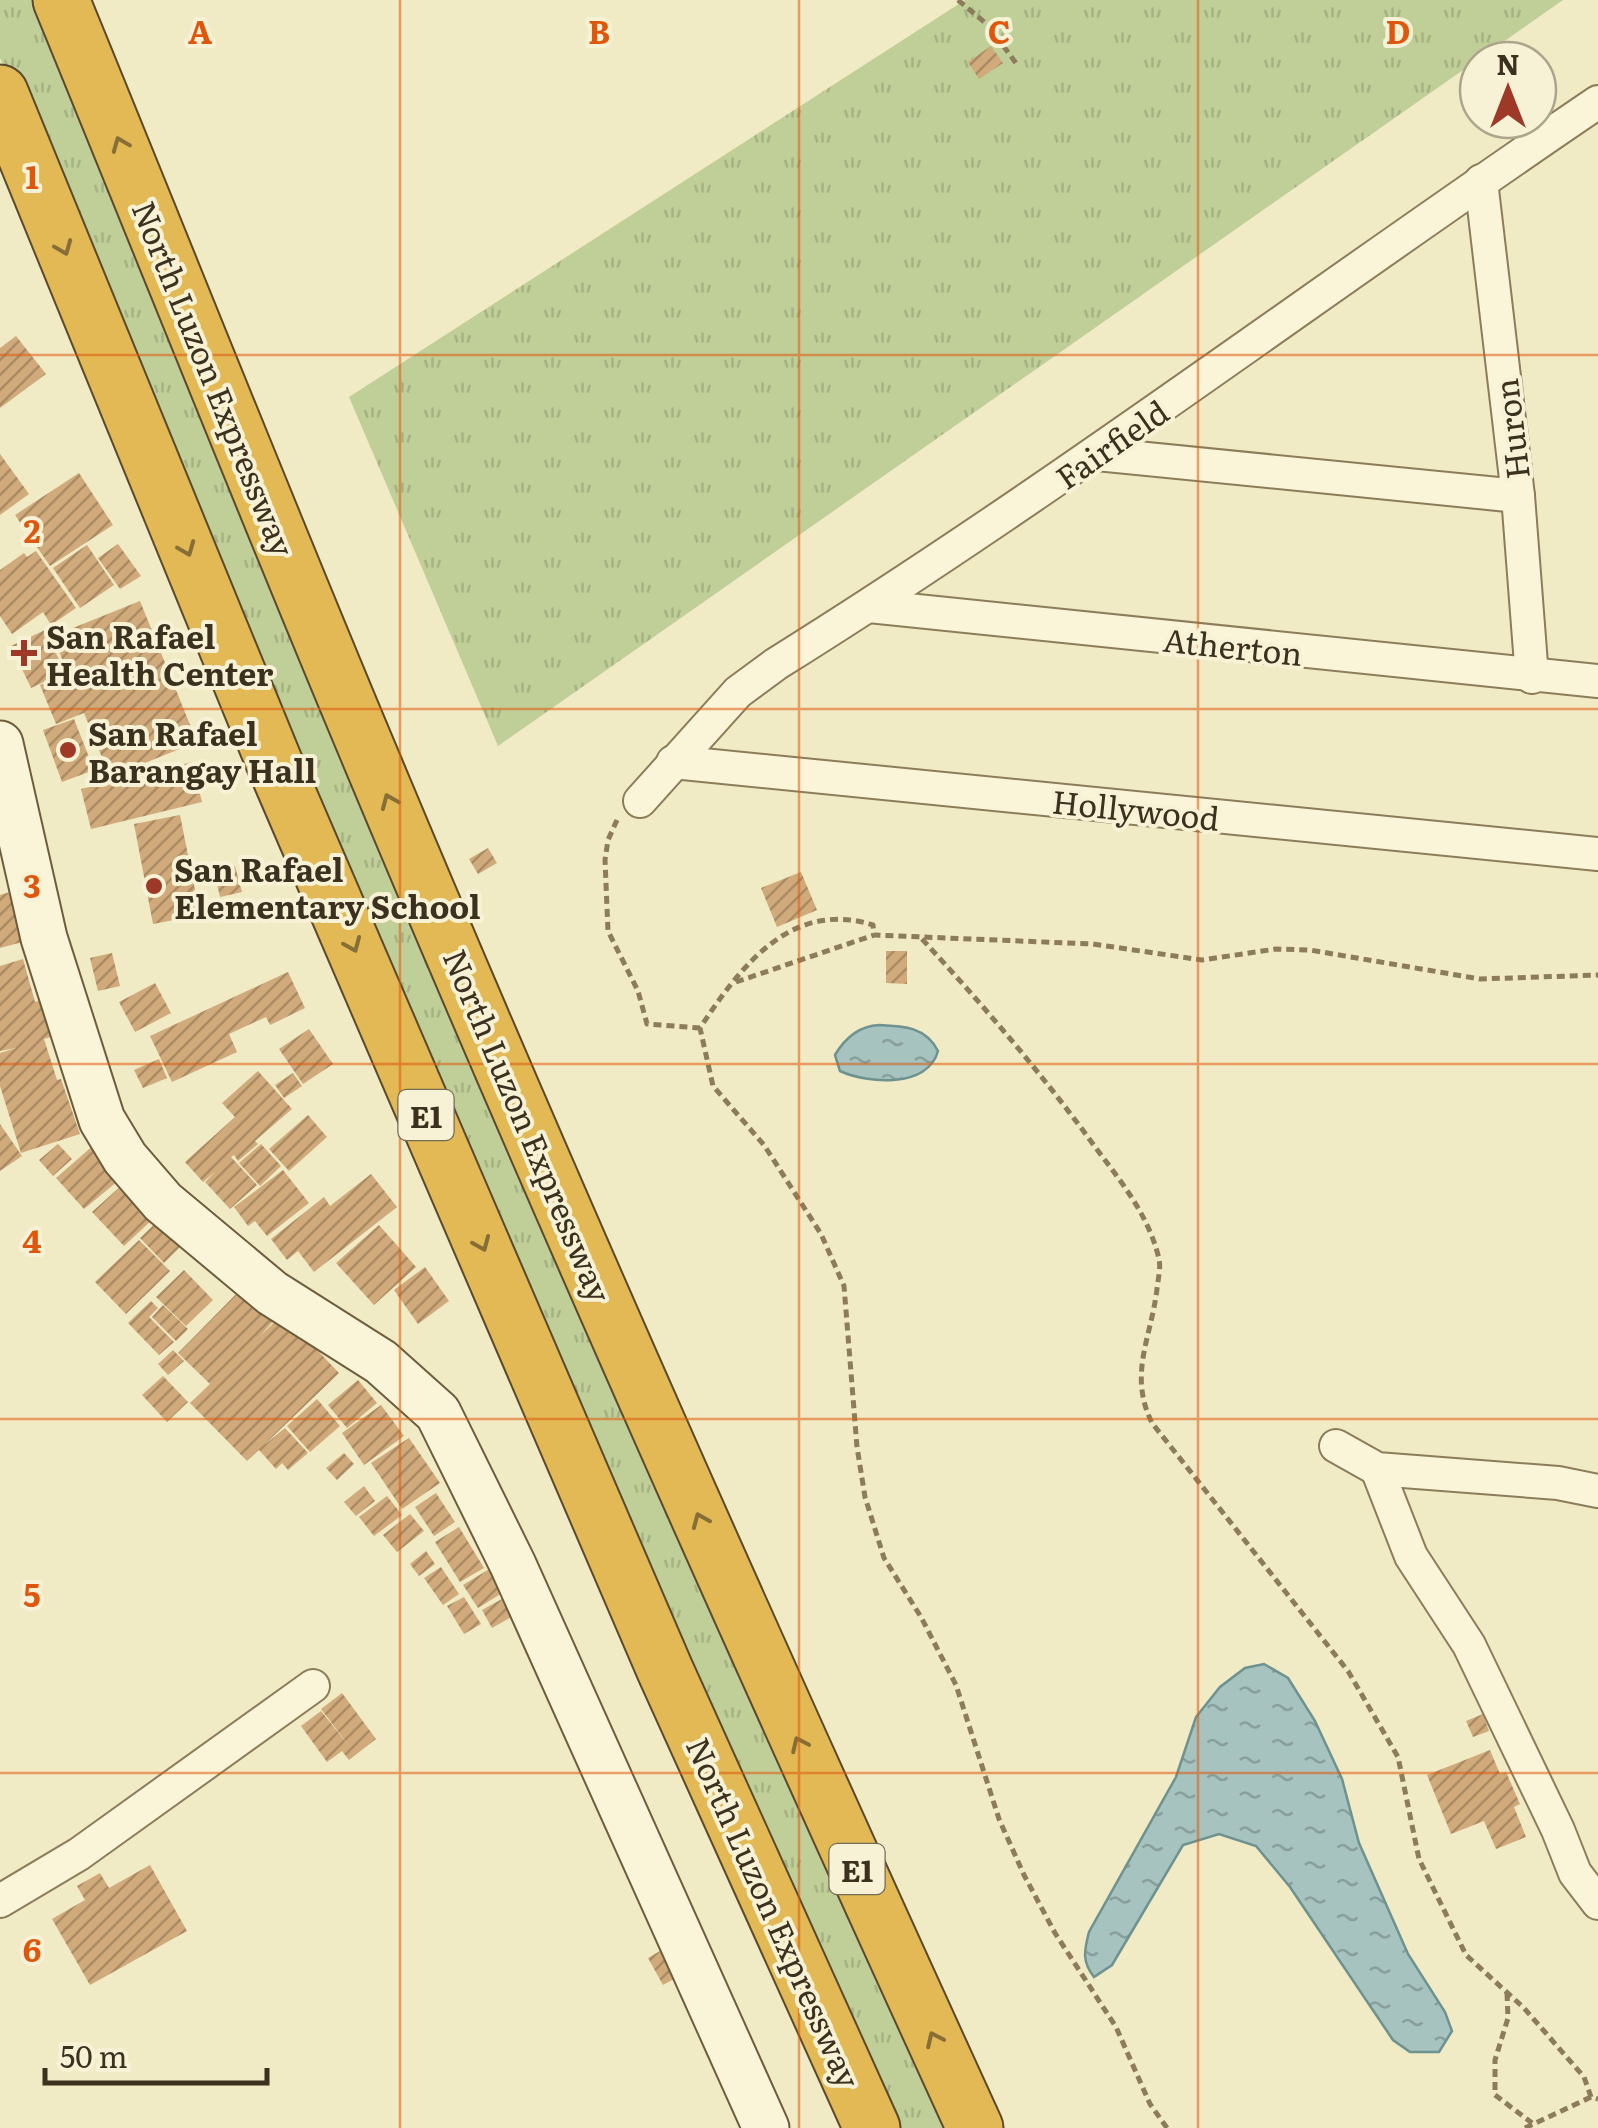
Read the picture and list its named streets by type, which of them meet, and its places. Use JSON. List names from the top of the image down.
{
  "streets": {
    "highway": ["North Luzon Expressway", "E1"],
    "street": [
      "Huron",
      "Fairfield",
      "Atherton",
      "Hollywood"
    ]
  },
  "crossings": [
    ["Huron", "Fairfield"],
    ["Huron", "Atherton"],
    ["Fairfield", "Atherton"],
    ["Fairfield", "Hollywood"]
  ],
  "places": {
    "health": ["San Rafael Health Center"],
    "other": ["San Rafael Barangay Hall", "San Rafael Elementary School"]
  },
  "scale_bar": "50 m",
  "north": "top",
  "grid": {
    "columns": [
      "A",
      "B",
      "C",
      "D"
    ],
    "rows": [
      "1",
      "2",
      "3",
      "4",
      "5",
      "6"
    ]
  }
}
